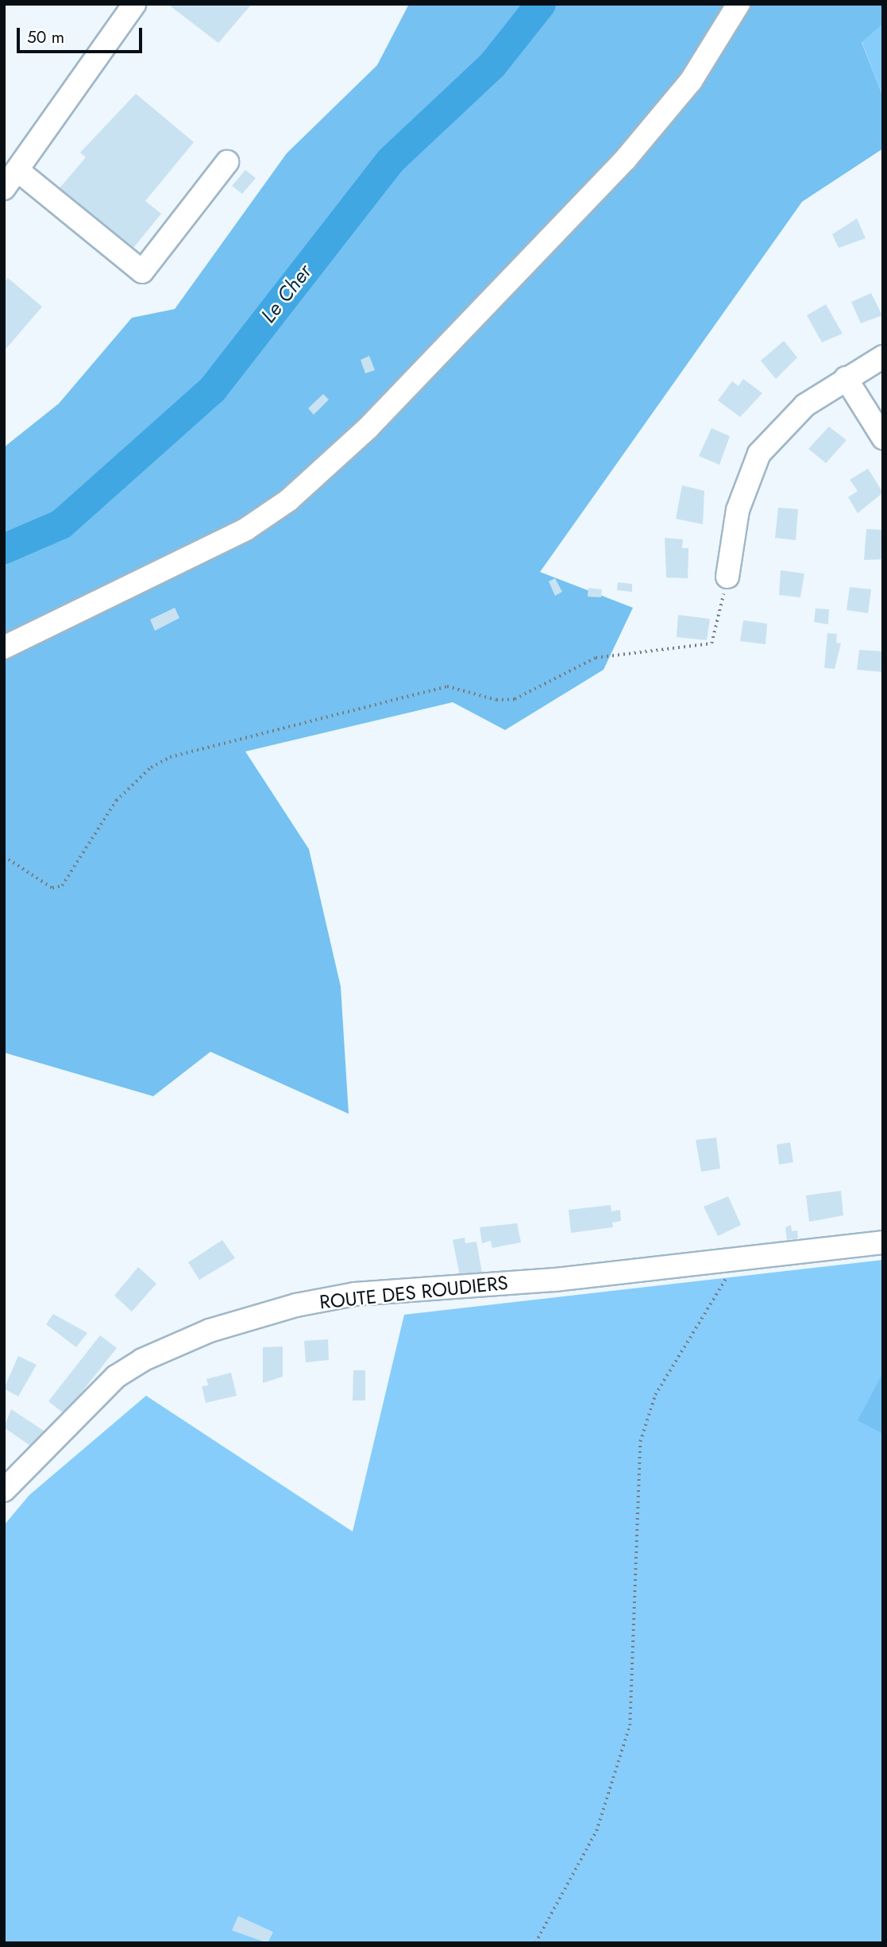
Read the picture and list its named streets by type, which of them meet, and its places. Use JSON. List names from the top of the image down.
{
  "streets": {
    "street": ["ROUTE DES ROUDIERS"]
  },
  "water": ["Le Cher"],
  "scale_bar": "50 m"
}
